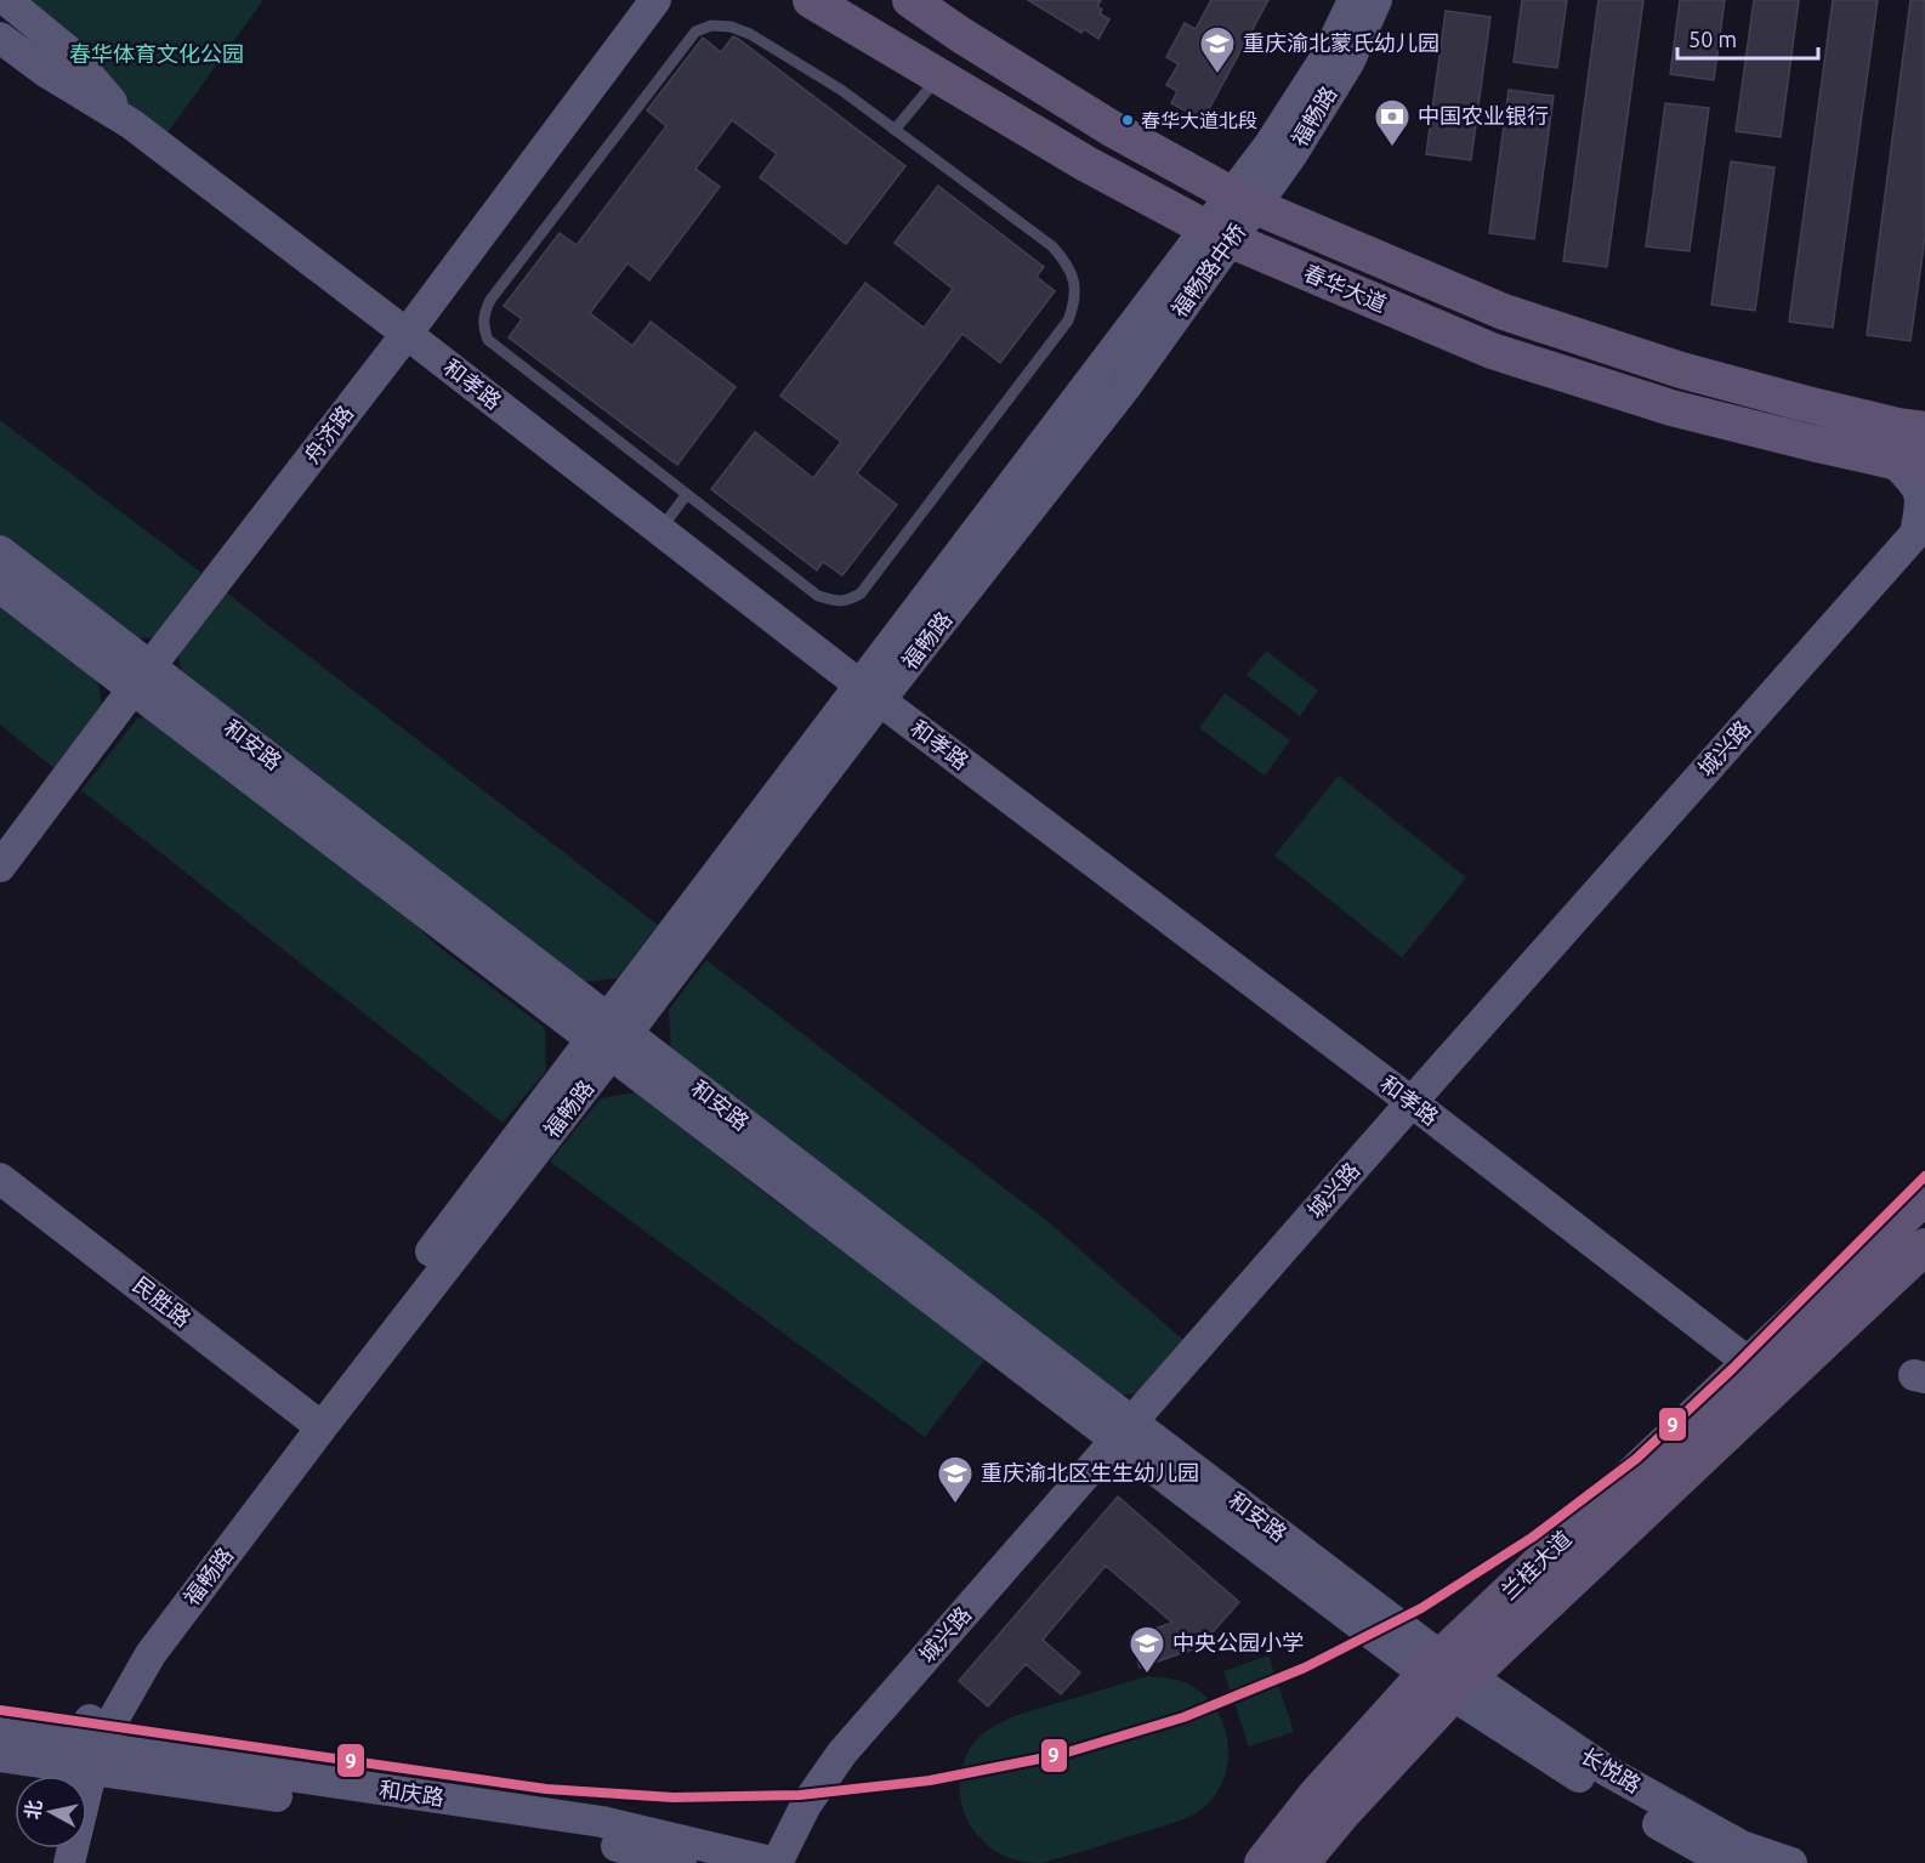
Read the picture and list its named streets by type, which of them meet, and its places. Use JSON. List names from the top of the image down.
{
  "streets": {
    "main road": ["春华大道", "兰桂大道"],
    "street": [
      "福畅路",
      "福畅路中桥",
      "和孝路",
      "舟济路",
      "和安路",
      "城兴路",
      "民胜路",
      "长悦路",
      "和庆路"
    ]
  },
  "crossings": [
    ["福畅路", "福畅路中桥"],
    ["福畅路", "和孝路"],
    ["福畅路", "和安路"],
    ["福畅路", "民胜路"],
    ["福畅路", "和庆路"],
    ["和孝路", "舟济路"],
    ["和孝路", "城兴路"],
    ["和孝路", "兰桂大道"],
    ["舟济路", "和安路"],
    ["和安路", "城兴路"],
    ["和安路", "兰桂大道"],
    ["和安路", "长悦路"],
    ["城兴路", "和庆路"],
    ["兰桂大道", "长悦路"]
  ],
  "parks": ["春华体育文化公园"],
  "places": {
    "school or university": ["重庆渝北蒙氏幼儿园", "重庆渝北区生生幼儿园", "中央公园小学"],
    "other": ["春华大道北段"],
    "bank": ["中国农业银行"]
  },
  "lines": ["transit line 9"],
  "scale_bar": "50 m",
  "north": "left"
}
